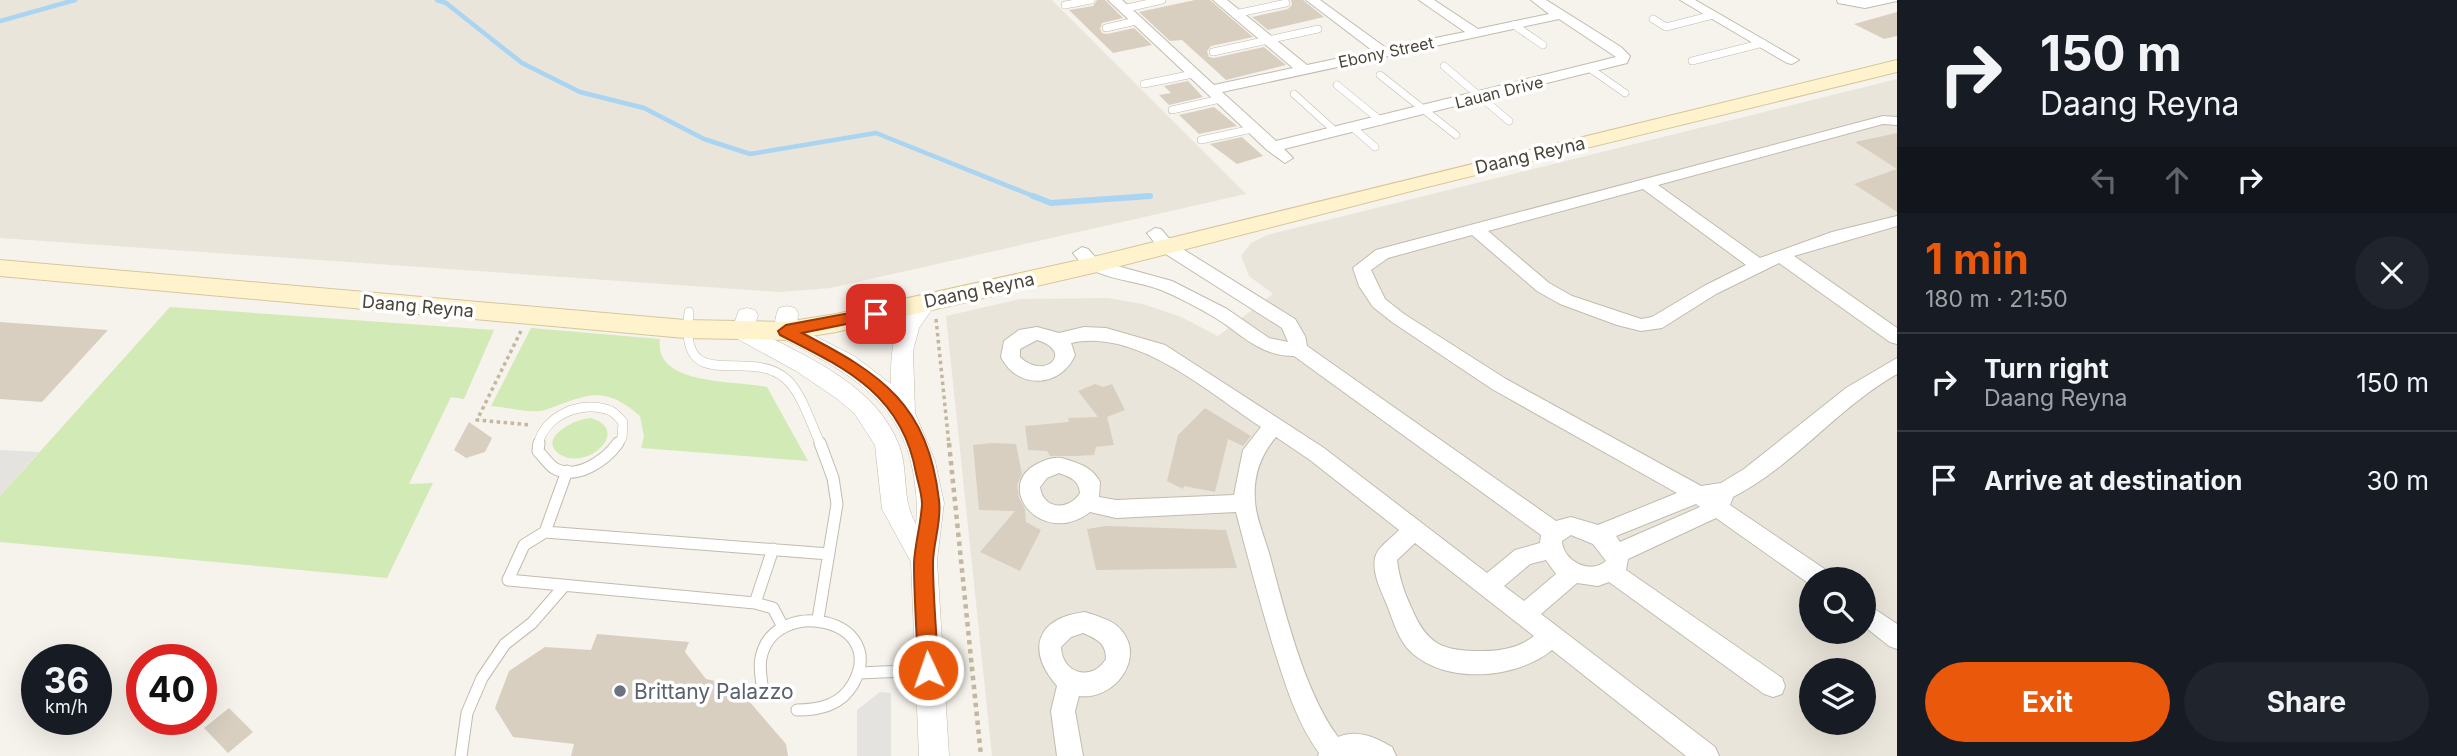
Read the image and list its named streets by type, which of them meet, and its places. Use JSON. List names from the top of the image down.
{
  "streets": {
    "main road": ["Daang Reyna"],
    "street": ["Ebony Street", "Lauan Drive"]
  },
  "crossings": [
    ["Ebony Street", "Lauan Drive"]
  ],
  "places": ["Brittany Palazzo"],
  "page": {
    "turn": ["150 m", "Daang Reyna"],
    "heading": ["1 min", "180 m · 21:50"],
    "list": [
      {
        "name": "Turn right",
        "note": "Daang Reyna",
        "value": "150 m"
      },
      {
        "name": "Arrive at destination",
        "value": "30 m"
      }
    ],
    "speed": "36 km/h",
    "limit": "40",
    "buttons": ["Exit", "Share"]
  }
}
